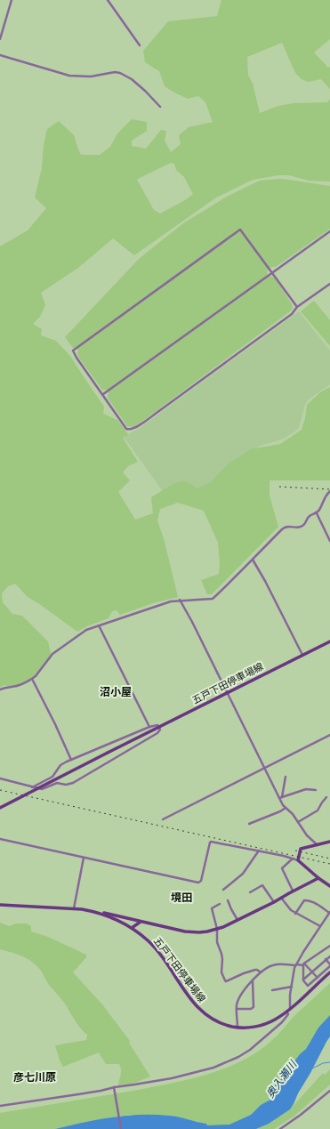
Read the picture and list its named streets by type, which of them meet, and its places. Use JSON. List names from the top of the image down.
{
  "streets": {
    "main road": ["五戸下田停車場線"]
  },
  "districts": ["沼小屋", "境田", "彦七川原"],
  "water": ["奥入瀬川"]
}
